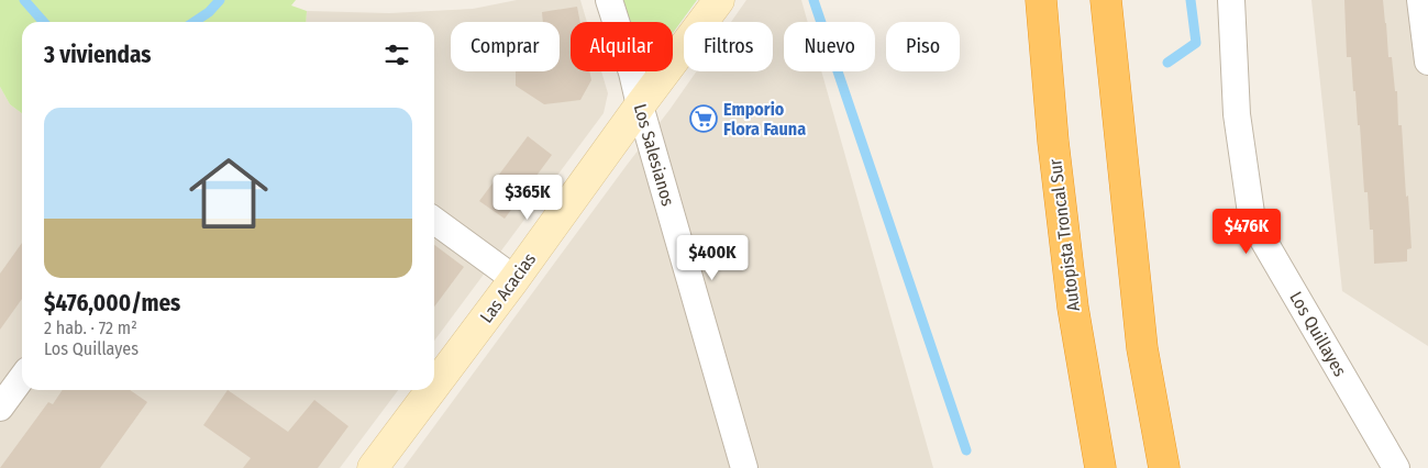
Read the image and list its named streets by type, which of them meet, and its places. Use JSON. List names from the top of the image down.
{
  "streets": {
    "highway": ["Autopista Troncal Sur"],
    "street": ["Los Salesianos", "Las Acacias", "Los Quillayes"]
  },
  "crossings": [
    ["Los Salesianos", "Las Acacias"]
  ],
  "places": {
    "supermarket": ["Emporio Flora Fauna"]
  },
  "page": {
    "chip": [
      "Comprar",
      "Alquilar",
      "Filtros",
      "Nuevo",
      "Piso"
    ],
    "heading": "3 viviendas",
    "list": [
      {
        "name": "$476,000/mes",
        "note": "2 hab. · 72 m² · Los Quillayes"
      }
    ],
    "price": ["$365K", "$476K", "$400K"]
  }
}
